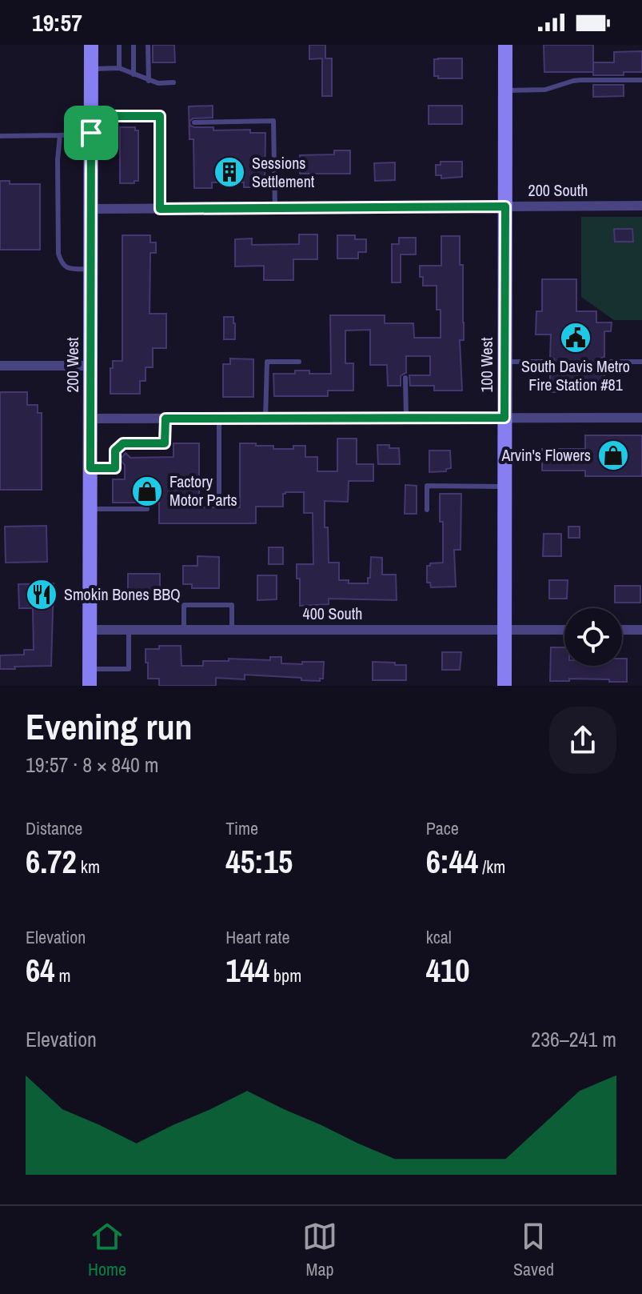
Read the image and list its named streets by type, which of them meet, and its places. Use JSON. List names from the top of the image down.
{
  "streets": {
    "main road": ["200 West", "100 West"],
    "street": ["200 South", "400 South"]
  },
  "crossings": [
    ["200 South", "200 West"],
    ["200 South", "100 West"],
    ["200 West", "400 South"],
    ["100 West", "400 South"]
  ],
  "places": {
    "building": ["Sessions Settlement"],
    "public building": ["South Davis Metro Fire Station #81"],
    "shop": ["Arvin's Flowers", "Factory Motor Parts"],
    "restaurant": ["Smokin Bones BBQ"]
  },
  "page": {
    "status": "19:57",
    "heading": ["Evening run", "19:57 · 8 × 840 m"],
    "stats": [
      ["Distance", "6.72 km"],
      ["Time", "45:15"],
      ["Pace", "6:44 /km"],
      ["Elevation", "64 m"],
      ["Heart rate", "144 bpm"],
      ["kcal", "410"]
    ],
    "chart": ["Elevation", "236–241 m"],
    "tabs": ["Home", "Map", "Saved"]
  }
}
